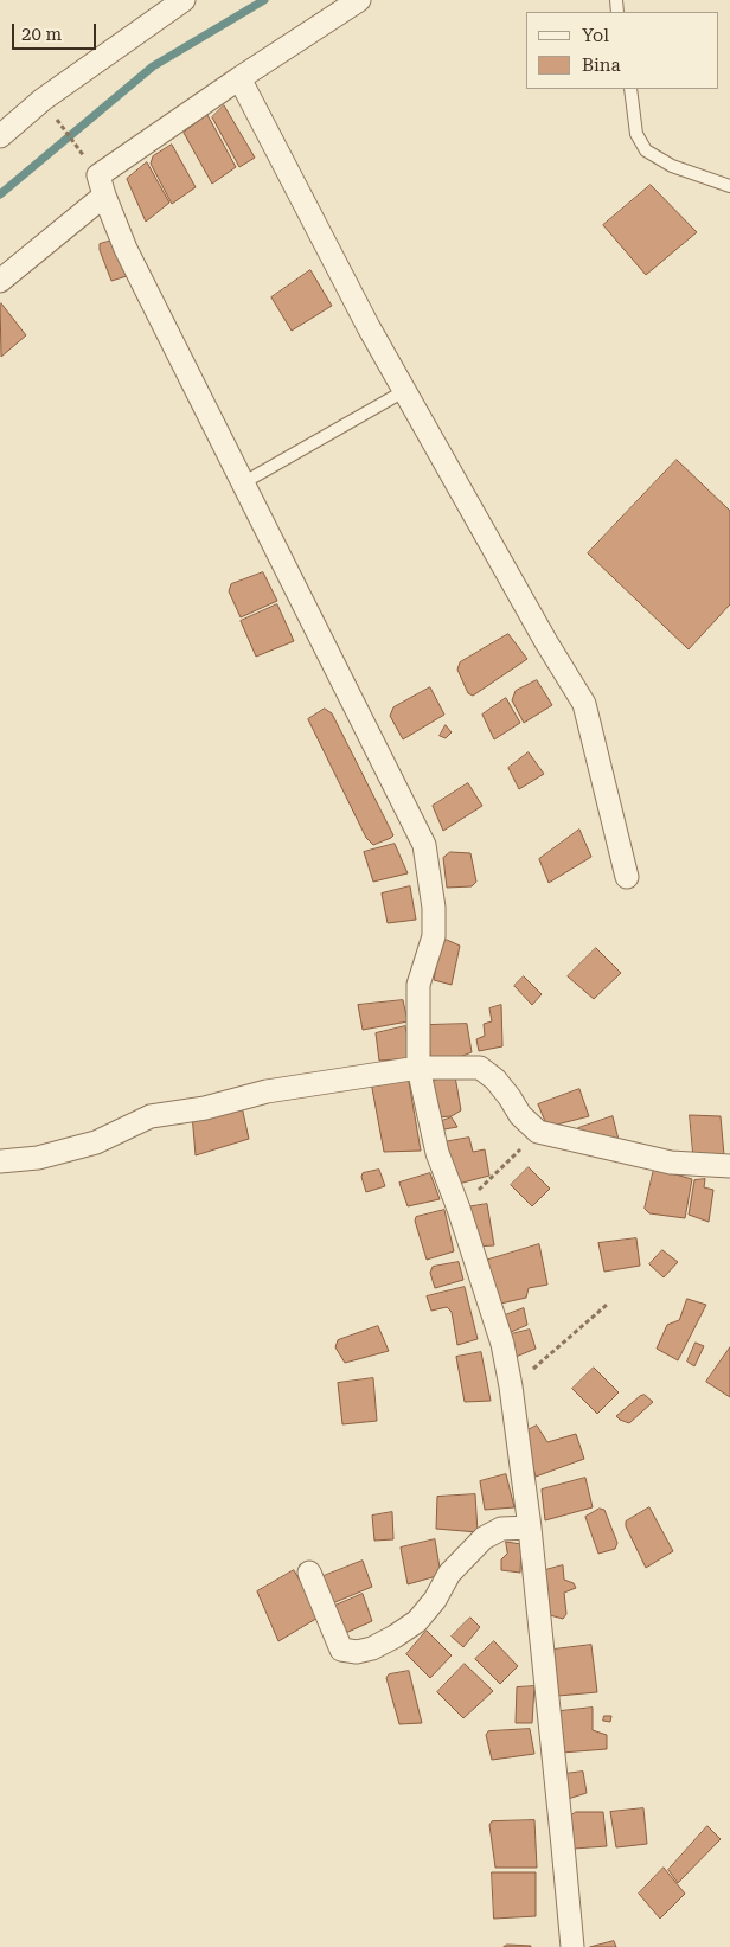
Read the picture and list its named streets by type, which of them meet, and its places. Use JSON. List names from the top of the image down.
{
  "legend": ["Yol", "Bina"],
  "scale_bar": "20 m"
}
